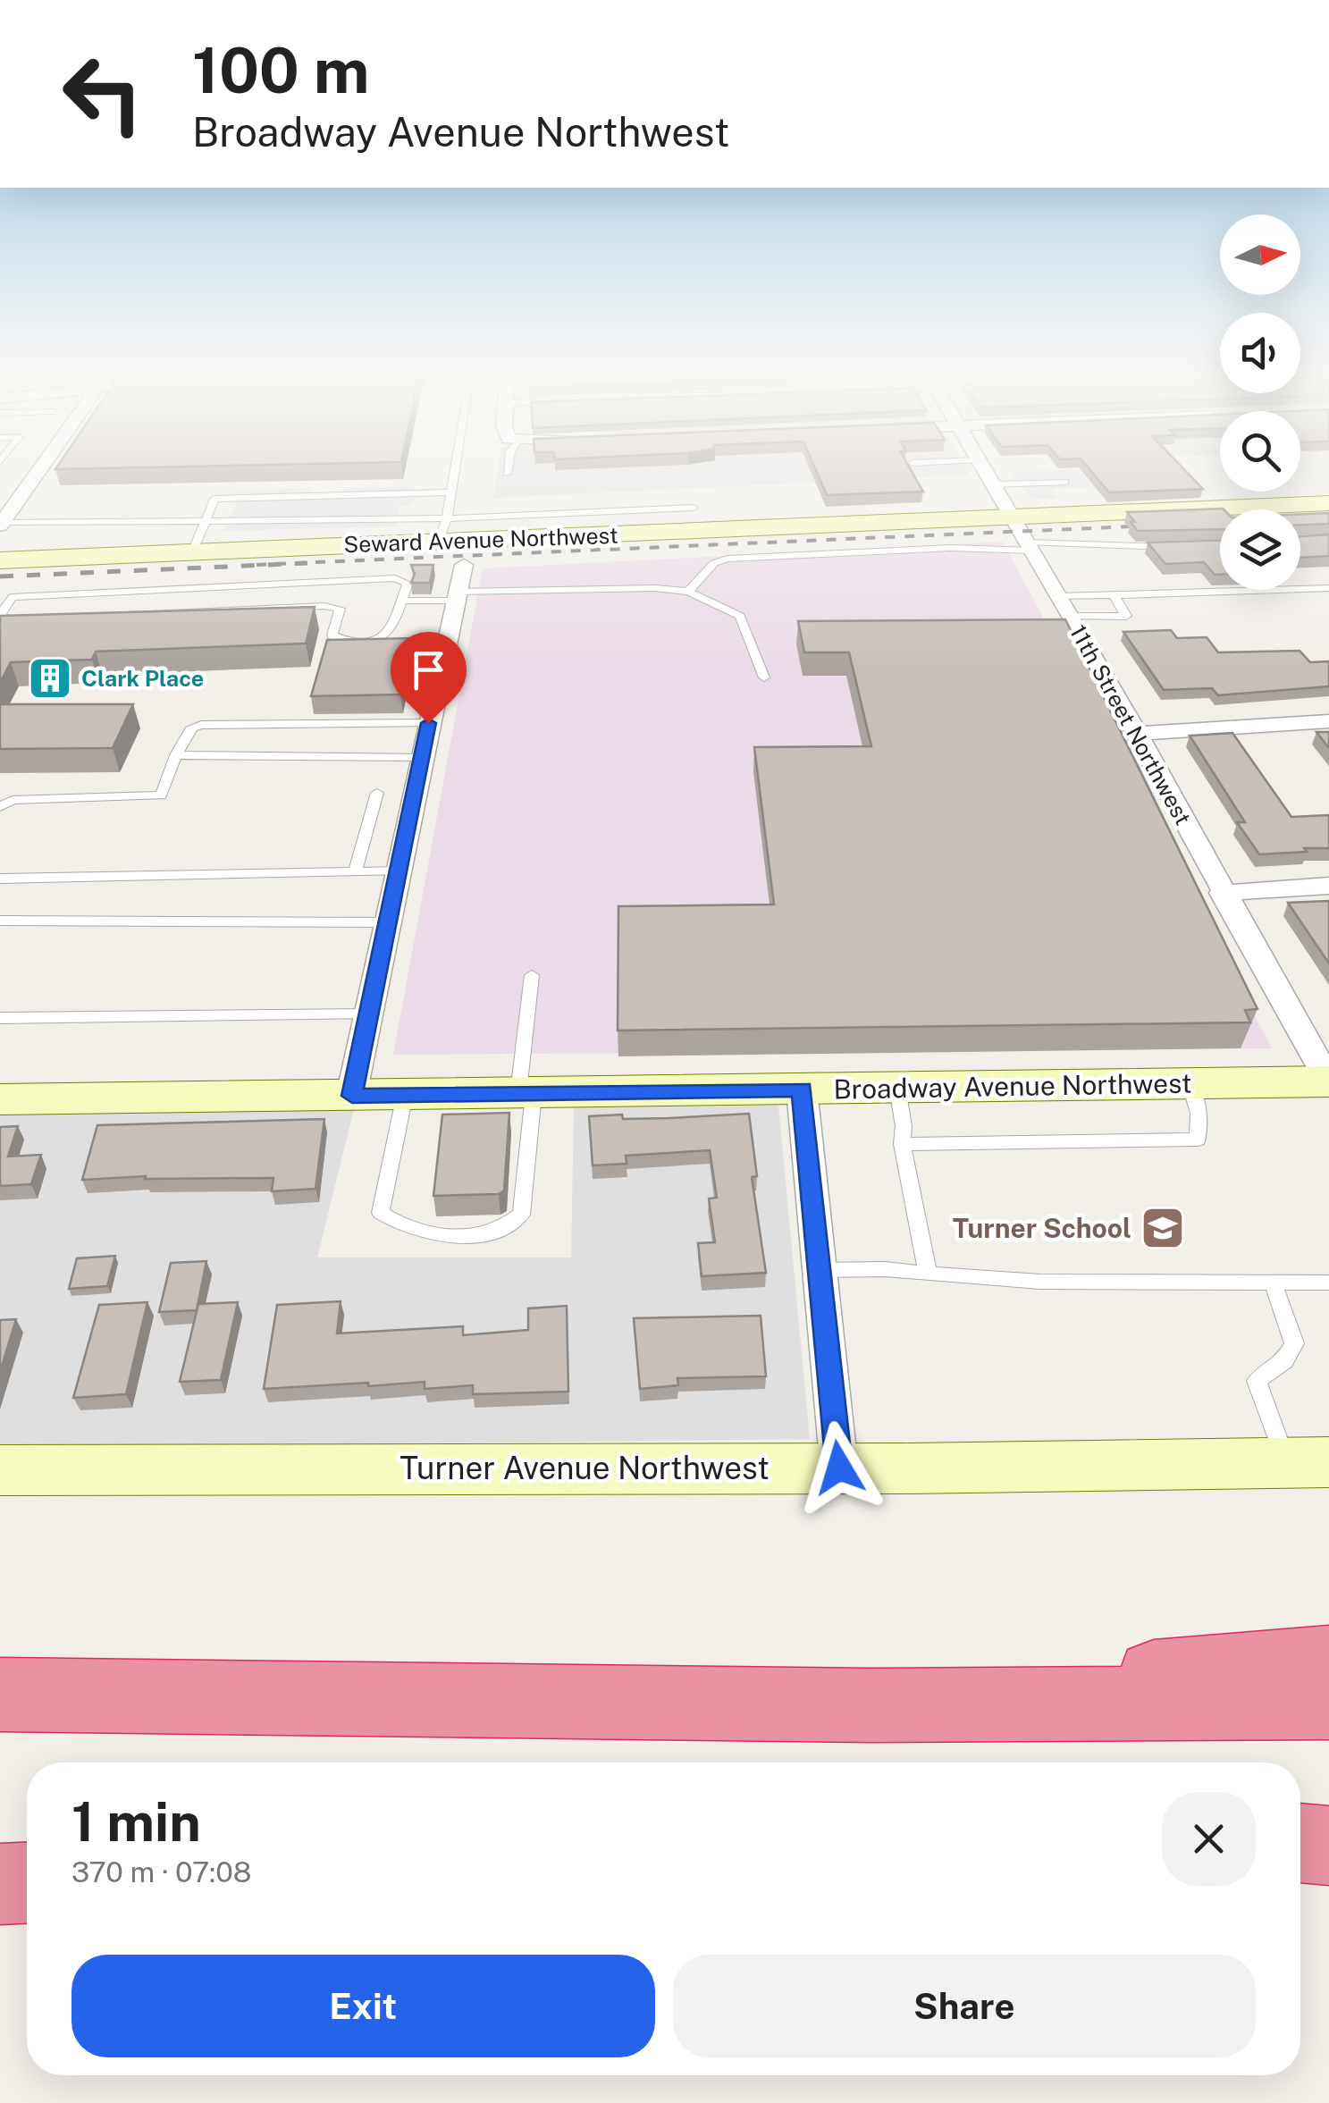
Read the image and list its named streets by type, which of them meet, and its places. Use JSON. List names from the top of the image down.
{
  "streets": {
    "street": [
      "Seward Avenue Northwest",
      "11th Street Northwest",
      "Broadway Avenue Northwest",
      "Turner Avenue Northwest"
    ]
  },
  "crossings": [
    ["Seward Avenue Northwest", "11th Street Northwest"],
    ["11th Street Northwest", "Broadway Avenue Northwest"]
  ],
  "places": {
    "building": ["Clark Place"],
    "school or university": ["Turner School"]
  },
  "north": "right",
  "page": {
    "turn": ["100 m", "Broadway Avenue Northwest"],
    "heading": ["1 min", "370 m · 07:08"],
    "buttons": ["Exit", "Share"]
  }
}
